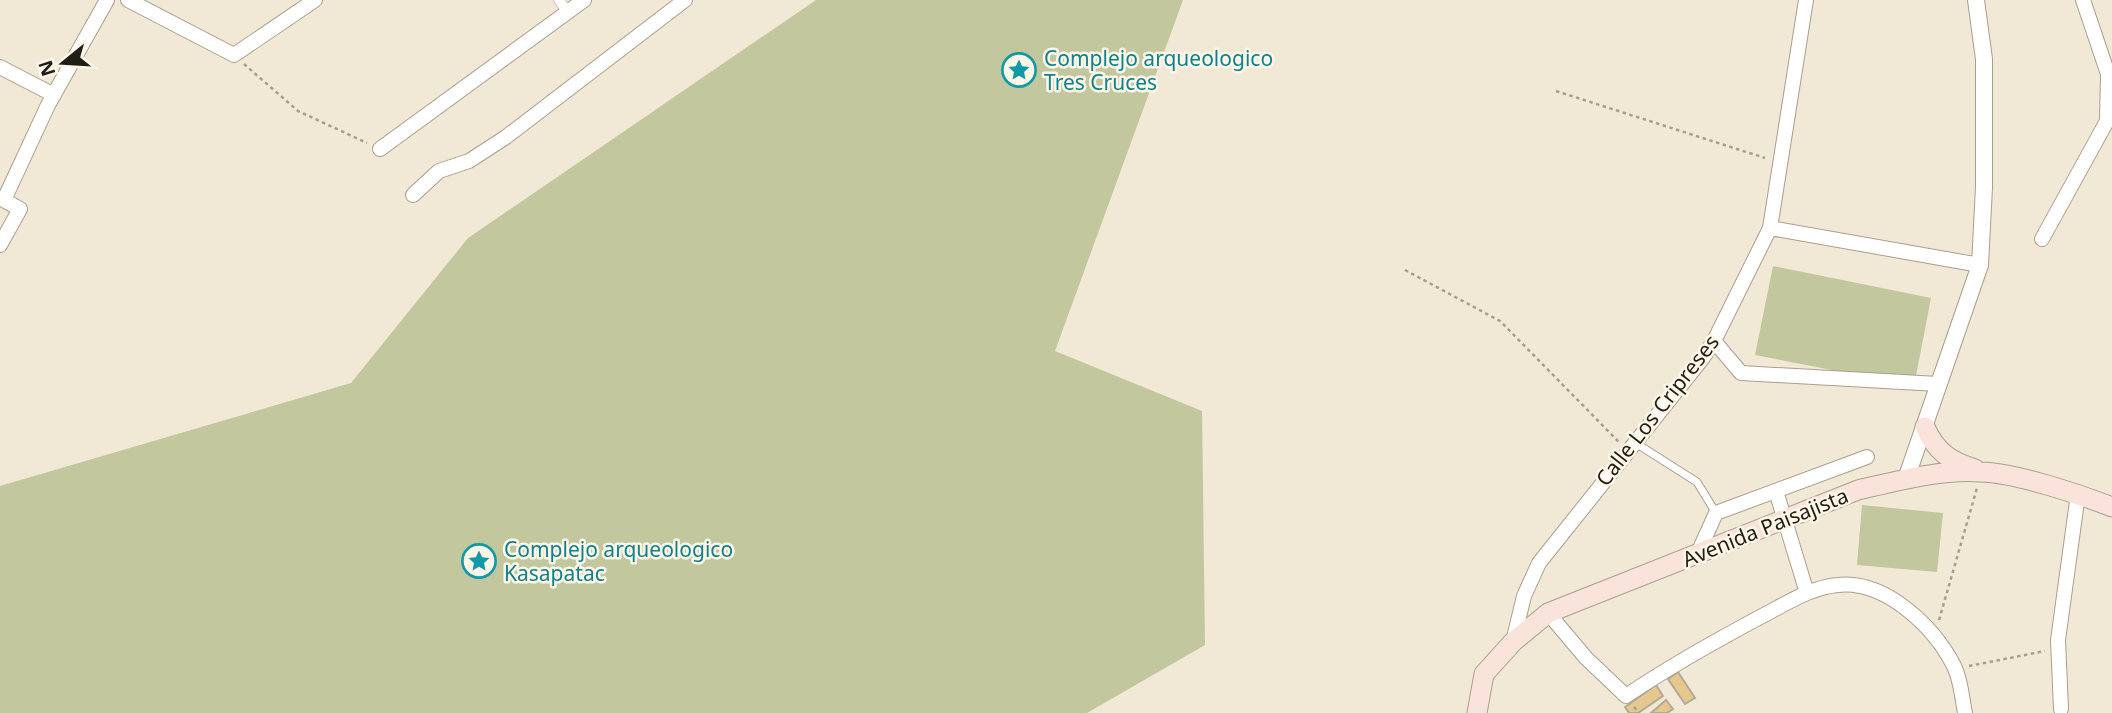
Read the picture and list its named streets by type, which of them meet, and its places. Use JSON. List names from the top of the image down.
{
  "streets": {
    "main road": ["Avenida Paisajista"],
    "street": ["Calle Los Cripreses"]
  },
  "crossings": [
    ["Calle Los Cripreses", "Avenida Paisajista"]
  ],
  "places": {
    "place": ["Complejo arqueologico Tres Cruces", "Complejo arqueologico Kasapatac"]
  },
  "north": "left"
}
